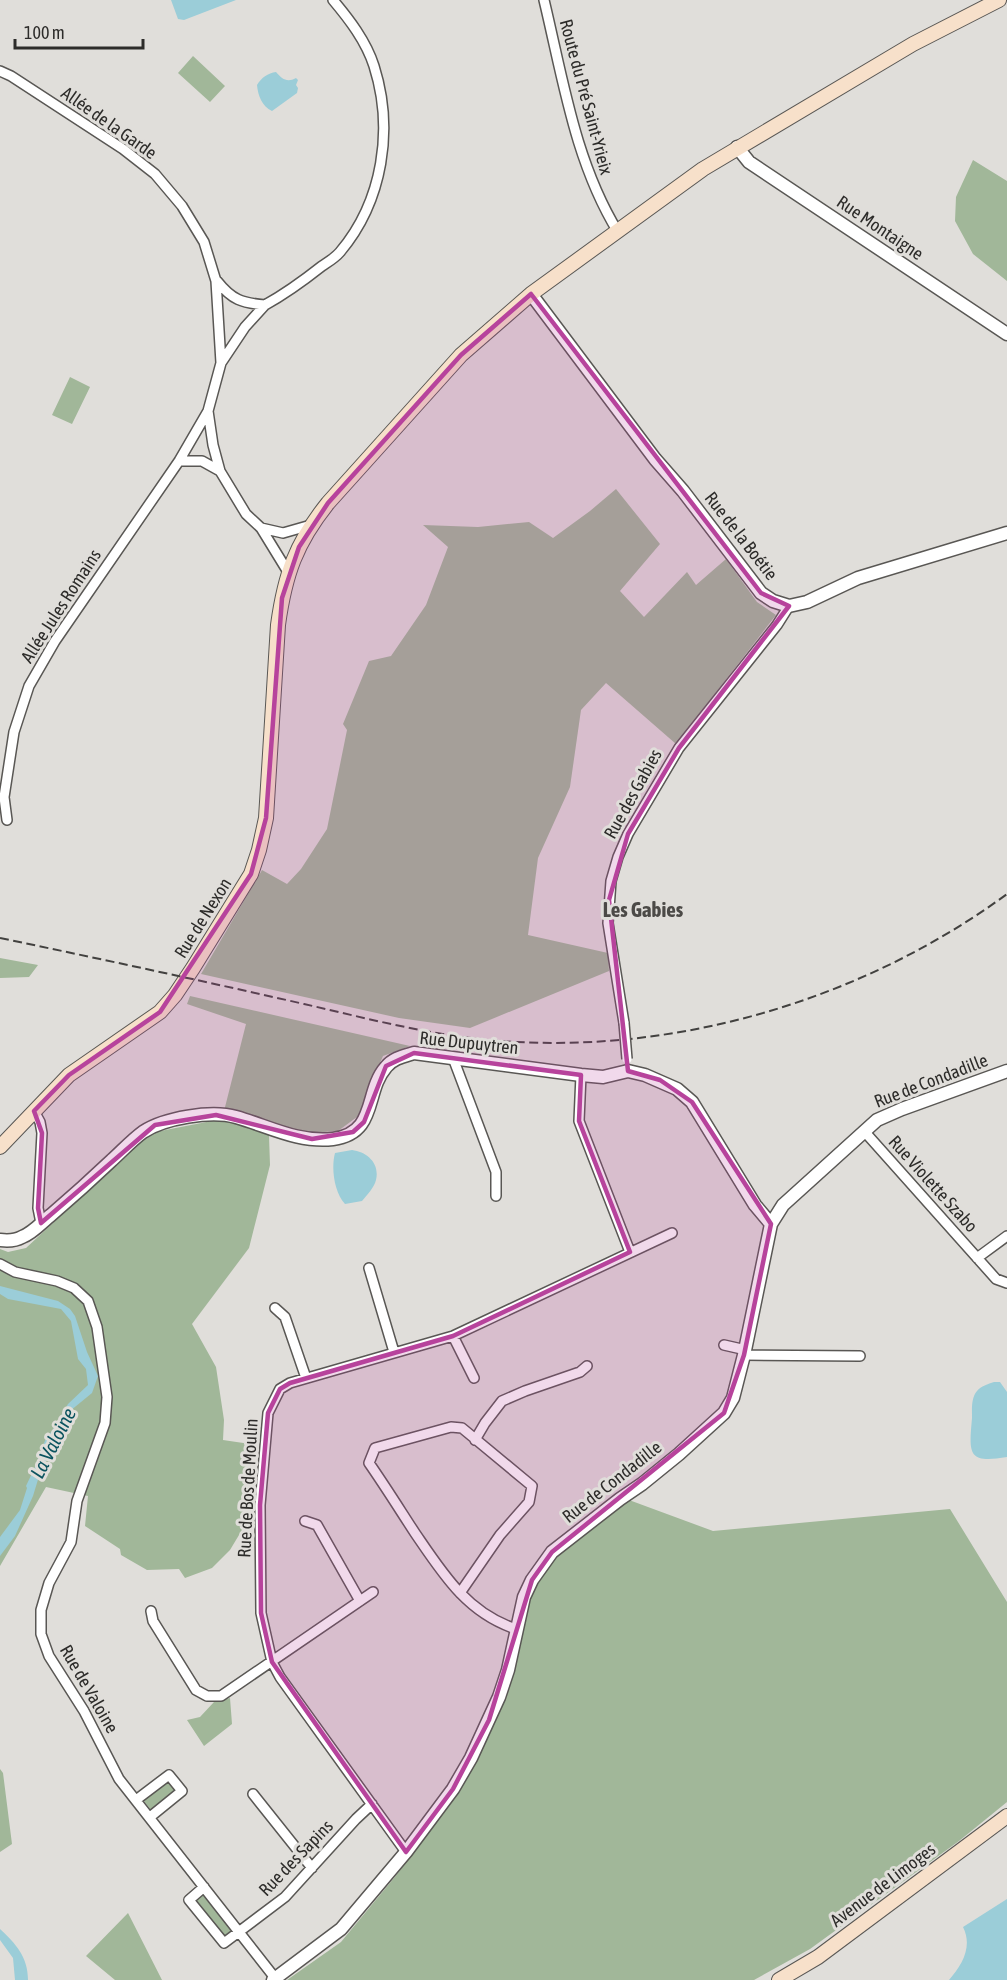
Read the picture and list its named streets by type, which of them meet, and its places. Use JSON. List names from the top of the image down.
{
  "streets": {
    "main road": ["Rue de Nexon", "Avenue de Limoges"],
    "street": [
      "Route du Pré Saint-Yrieix",
      "Allée de la Garde",
      "Rue Montaigne",
      "Rue de la Boétie",
      "Allée Jules Romains",
      "Rue des Gabies",
      "Rue Dupuytren",
      "Rue de Condadille",
      "Rue Violette Szabo",
      "Rue de Bos de Moulin",
      "Rue de Valoine",
      "Rue des Sapins"
    ]
  },
  "crossings": [
    ["Route du Pré Saint-Yrieix", "Rue de Nexon"],
    ["Allée de la Garde", "Allée Jules Romains"],
    ["Allée de la Garde", "Rue de Nexon"],
    ["Rue Montaigne", "Rue de Nexon"],
    ["Rue de la Boétie", "Rue des Gabies"],
    ["Rue de la Boétie", "Rue de Nexon"],
    ["Rue des Gabies", "Rue Dupuytren"],
    ["Rue Dupuytren", "Rue de Condadille"],
    ["Rue de Condadille", "Rue Violette Szabo"],
    ["Rue de Condadille", "Rue de Bos de Moulin"],
    ["Rue de Condadille", "Rue de Valoine"],
    ["Rue de Bos de Moulin", "Rue des Sapins"],
    ["Rue de Valoine", "Rue des Sapins"]
  ],
  "districts": ["Les Gabies"],
  "water": ["La Valoine"],
  "scale_bar": "100 m"
}
